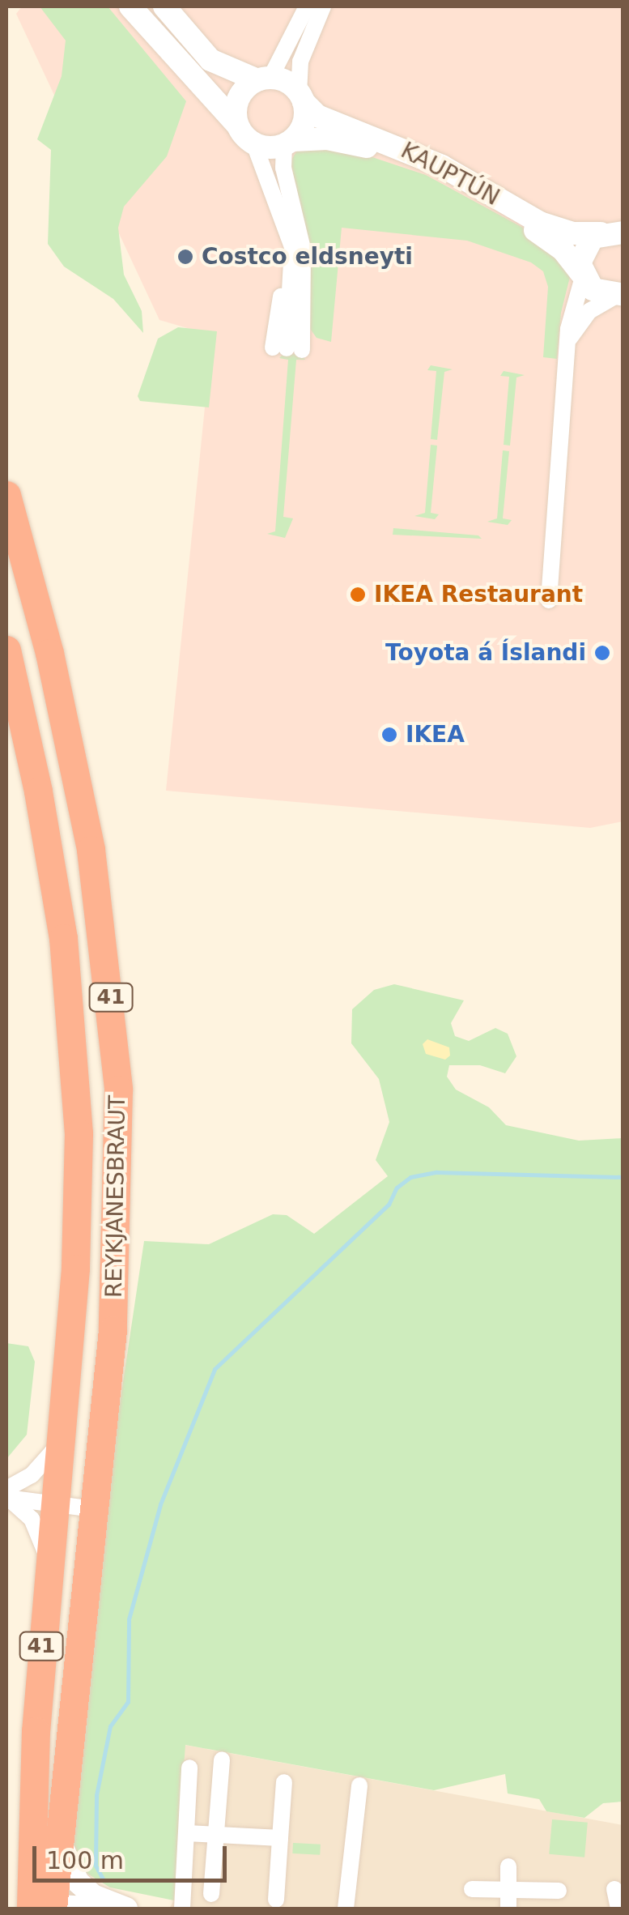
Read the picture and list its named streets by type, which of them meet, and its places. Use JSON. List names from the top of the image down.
{
  "streets": {
    "highway": ["41", "REYKJANESBRAUT"],
    "street": ["KAUPTÚN"]
  },
  "places": [
    "Costco eldsneyti",
    "IKEA Restaurant",
    "Toyota á Íslandi",
    "IKEA"
  ],
  "scale_bar": "100 m"
}
